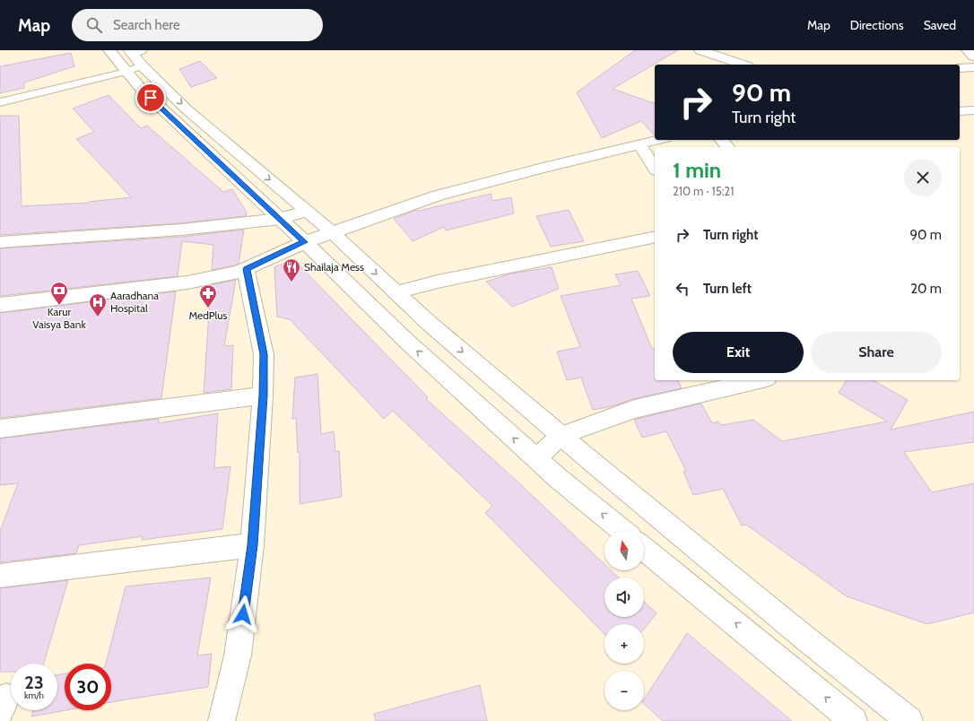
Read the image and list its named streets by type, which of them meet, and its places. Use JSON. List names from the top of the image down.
{
  "places": {
    "restaurant": ["Shailaja Mess"],
    "bank": ["Karur Vaisya Bank"],
    "pharmacy": ["MedPlus"],
    "hospital": ["Aaradhana Hospital"]
  },
  "north": "top",
  "page": {
    "header": "Map",
    "search": "Search here",
    "nav": ["Map", "Directions", "Saved"],
    "turn": ["90 m", "Turn right"],
    "heading": ["1 min", "210 m · 15:21"],
    "list": [
      {
        "name": "Turn right",
        "value": "90 m"
      },
      {
        "name": "Turn left",
        "value": "20 m"
      }
    ],
    "buttons": ["Exit", "Share"],
    "map_buttons": ["+", "−"],
    "speed": "23 km/h",
    "limit": "30"
  }
}
